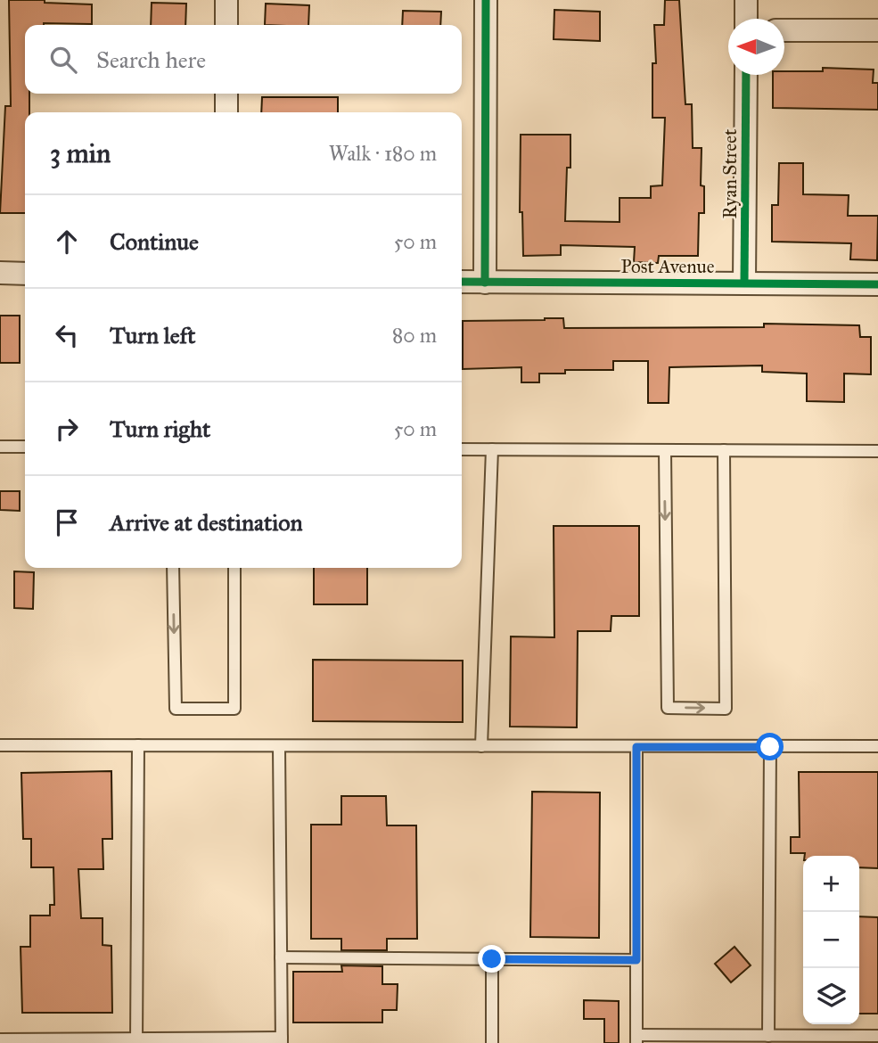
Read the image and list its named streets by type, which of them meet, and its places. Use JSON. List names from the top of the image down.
{
  "streets": {
    "street": ["Ryan Street", "Post Avenue"]
  },
  "crossings": [
    ["Ryan Street", "Post Avenue"]
  ],
  "north": "left",
  "page": {
    "search": "Search here",
    "heading": ["3 min", "Walk · 180 m"],
    "list": [
      ["Continue", "50 m"],
      ["Turn left", "80 m"],
      ["Turn right", "50 m"],
      "Arrive at destination"
    ],
    "map_buttons": ["+", "−"]
  }
}
